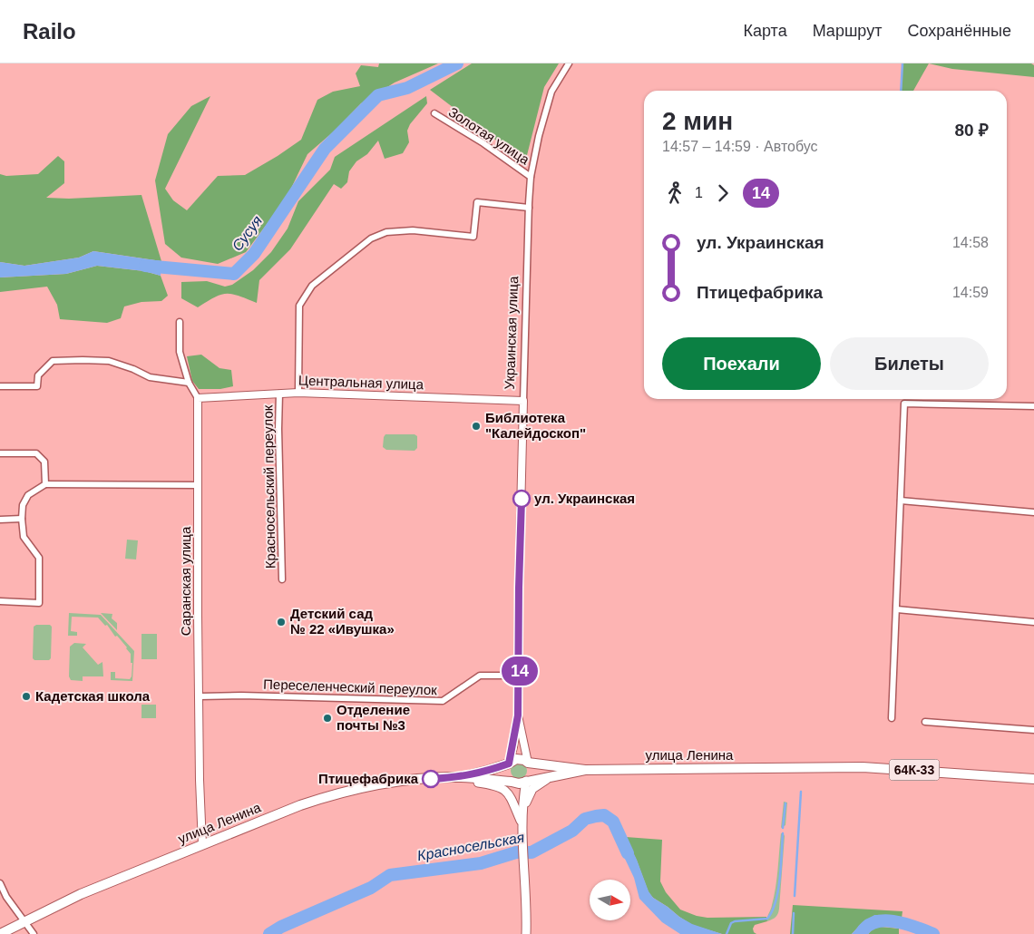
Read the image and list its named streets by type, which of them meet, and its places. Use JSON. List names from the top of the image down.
{
  "streets": {
    "main road": ["Украинская улица", "улица Ленина", "64К-33"],
    "street": [
      "Золотая улица",
      "Центральная улица",
      "Красносельский переулок",
      "Саранская улица",
      "Переселенческий переулок"
    ]
  },
  "crossings": [
    ["Золотая улица", "Украинская улица"],
    ["Украинская улица", "Центральная улица"],
    ["Украинская улица", "Переселенческий переулок"],
    ["Украинская улица", "улица Ленина"],
    ["Центральная улица", "Красносельский переулок"],
    ["Центральная улица", "Саранская улица"],
    ["Саранская улица", "Переселенческий переулок"],
    ["Саранская улица", "улица Ленина"]
  ],
  "water": ["Сусуя", "Красносельская"],
  "places": [
    "Библиотека \"Калейдоскоп\"",
    "ул. Украинская",
    "Детский сад № 22 «Ивушка»",
    "Кадетская школа",
    "Отделение почты №3",
    "Птицефабрика"
  ],
  "lines": ["bus line 14"],
  "north": "right",
  "page": {
    "header": "Railo",
    "nav": ["Карта", "Маршрут", "Сохранённые"],
    "on_map": "14",
    "heading": ["2 мин", "14:57 – 14:59 · Автобус", "80 ₽"],
    "legs": ["1", "14"],
    "list": [
      {
        "name": "ул. Украинская",
        "value": "14:58"
      },
      {
        "name": "Птицефабрика",
        "value": "14:59"
      }
    ],
    "buttons": ["Поехали", "Билеты"]
  }
}
